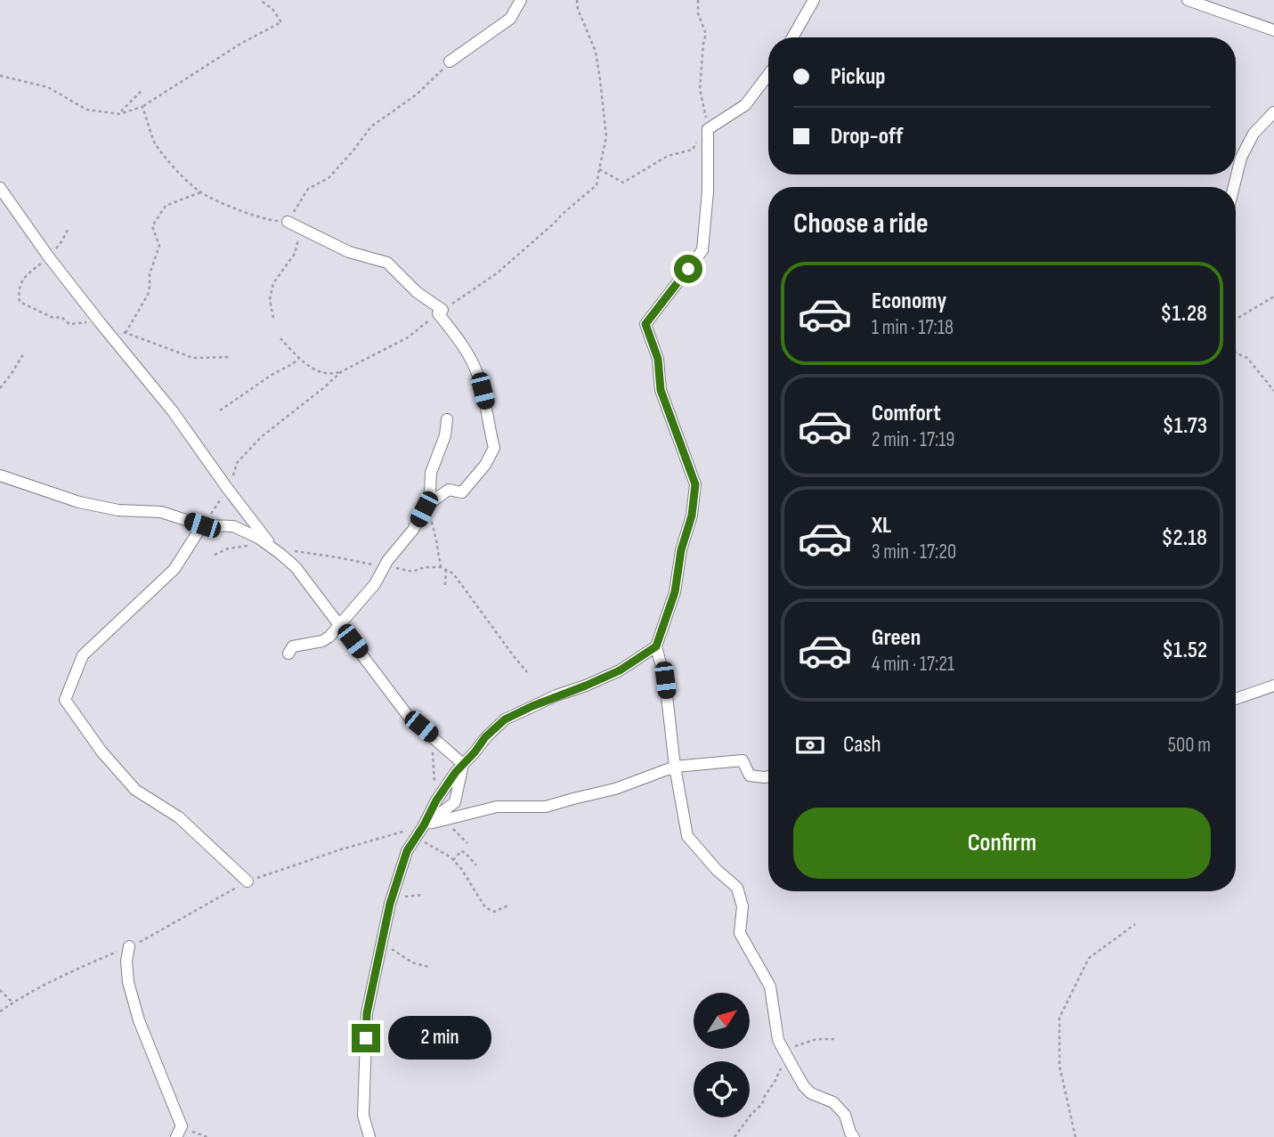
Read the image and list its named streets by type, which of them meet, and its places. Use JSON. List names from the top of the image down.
{
  "north": "top right",
  "page": {
    "banner": ["Pickup", "Drop-off"],
    "heading": "Choose a ride",
    "list": [
      {
        "name": "Economy",
        "note": "1 min · 17:18",
        "value": "$1.28"
      },
      {
        "name": "Comfort",
        "note": "2 min · 17:19",
        "value": "$1.73"
      },
      {
        "name": "XL",
        "note": "3 min · 17:20",
        "value": "$2.18"
      },
      {
        "name": "Green",
        "note": "4 min · 17:21",
        "value": "$1.52"
      }
    ],
    "pay": ["Cash", "500 m"],
    "buttons": "Confirm",
    "bubble": "2 min"
  }
}
